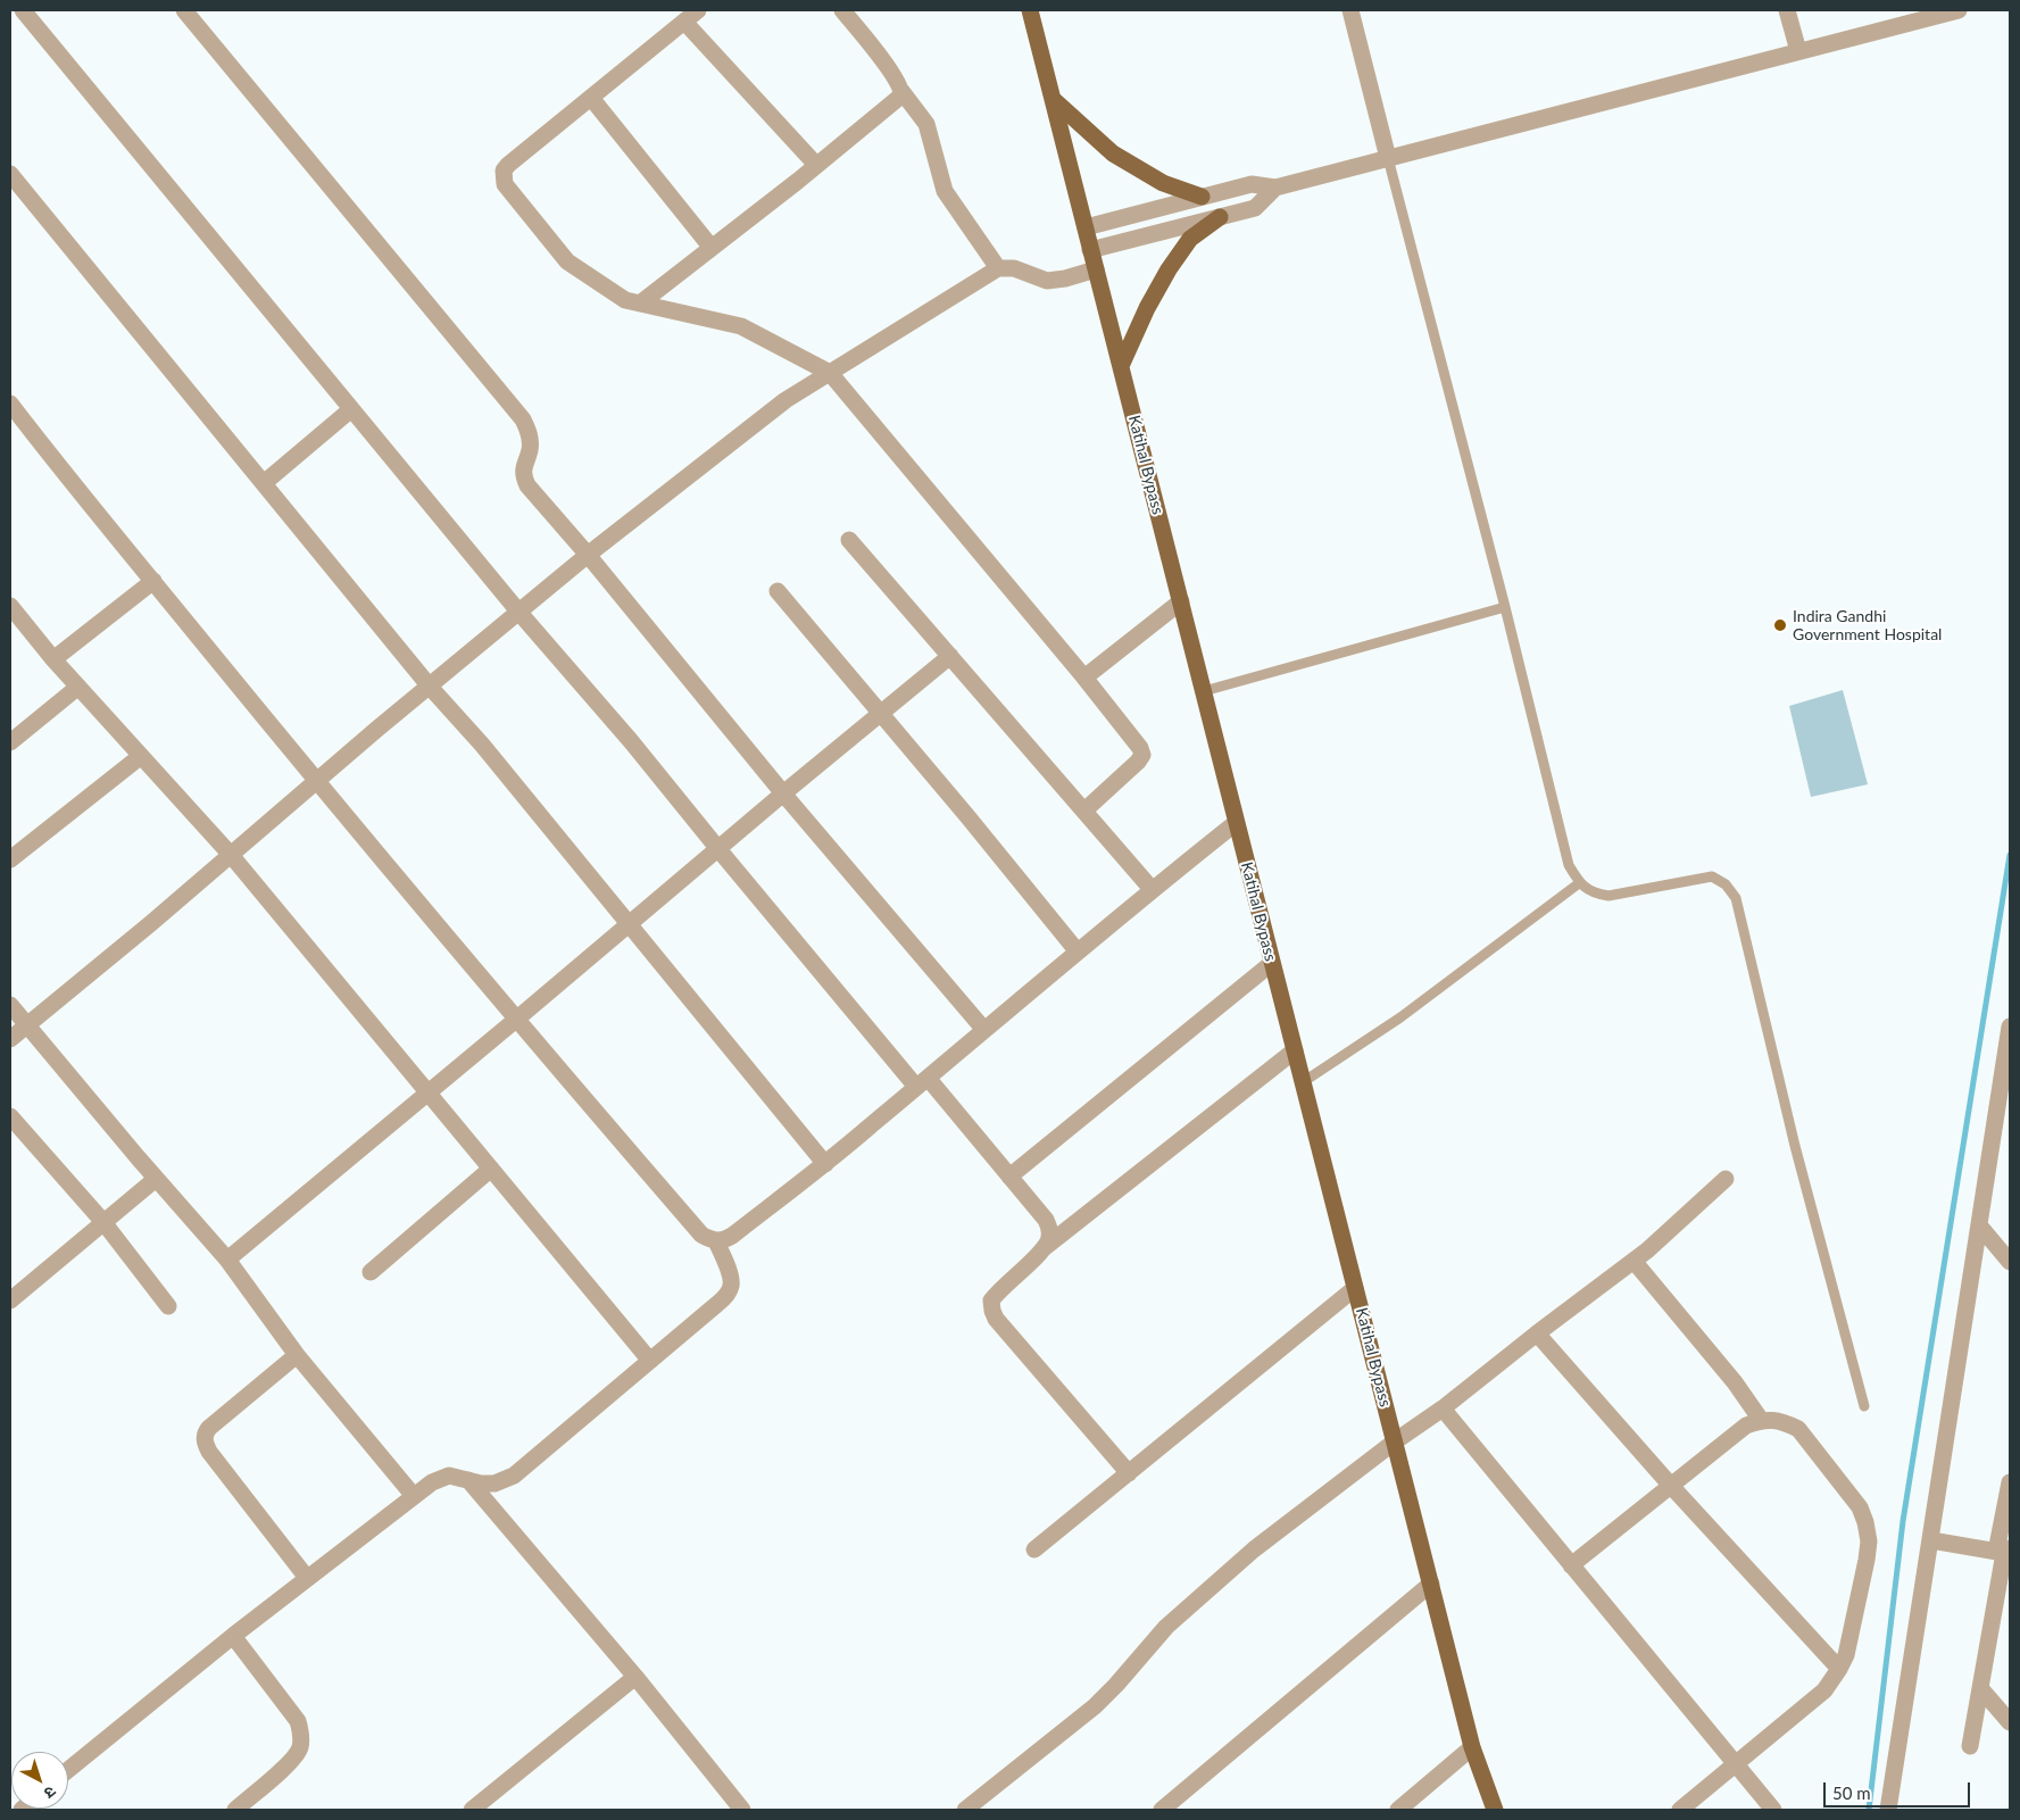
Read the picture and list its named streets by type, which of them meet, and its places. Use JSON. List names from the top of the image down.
{
  "streets": {
    "main road": ["Katihal Bypass"]
  },
  "places": ["Indira Gandhi Government Hospital"],
  "scale_bar": "50 m",
  "north": "bottom right"
}
